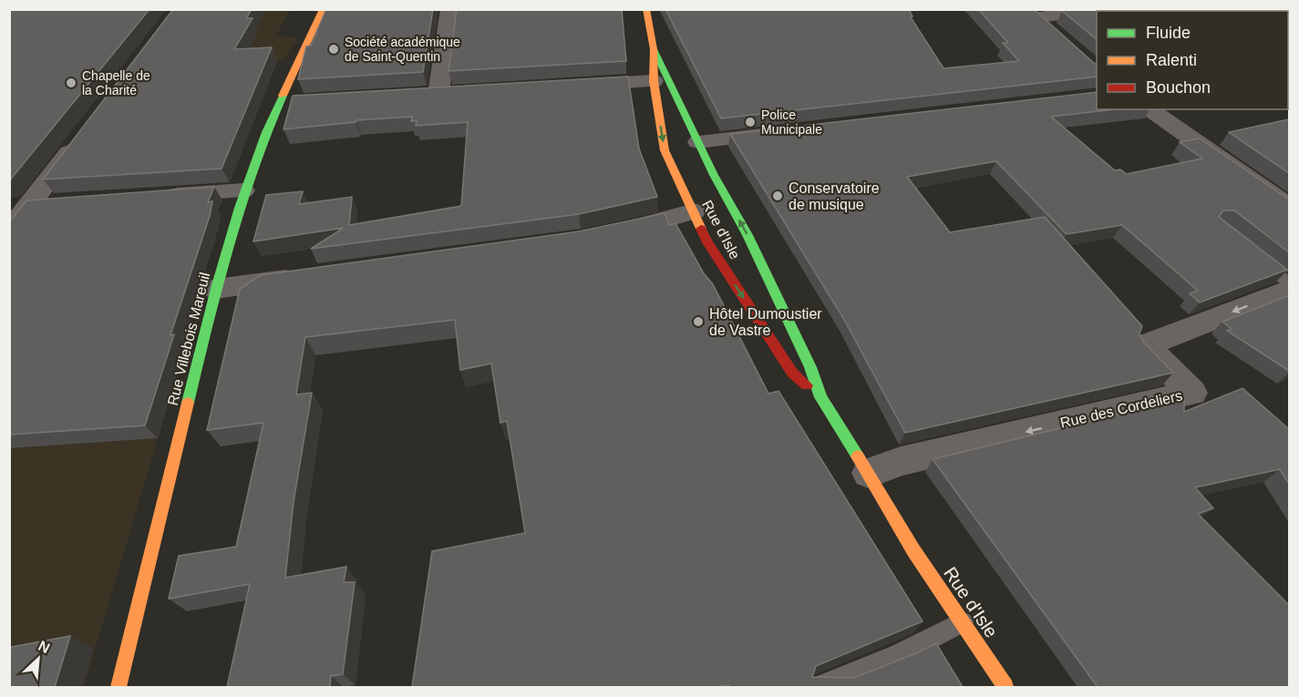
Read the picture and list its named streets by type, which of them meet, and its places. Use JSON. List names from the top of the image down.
{
  "streets": {
    "street": ["Rue d'Isle", "Rue Villebois Mareuil", "Rue des Cordeliers"]
  },
  "crossings": [
    ["Rue d'Isle", "Rue des Cordeliers"]
  ],
  "one_way": ["Rue des Cordeliers"],
  "places": [
    "Société académique de Saint-Quentin",
    "Chapelle de la Charité",
    "Police Municipale",
    "Conservatoire de musique",
    "Hôtel Dumoustier de Vastre"
  ],
  "legend": ["Fluide", "Ralenti", "Bouchon"],
  "north": "top right"
}
